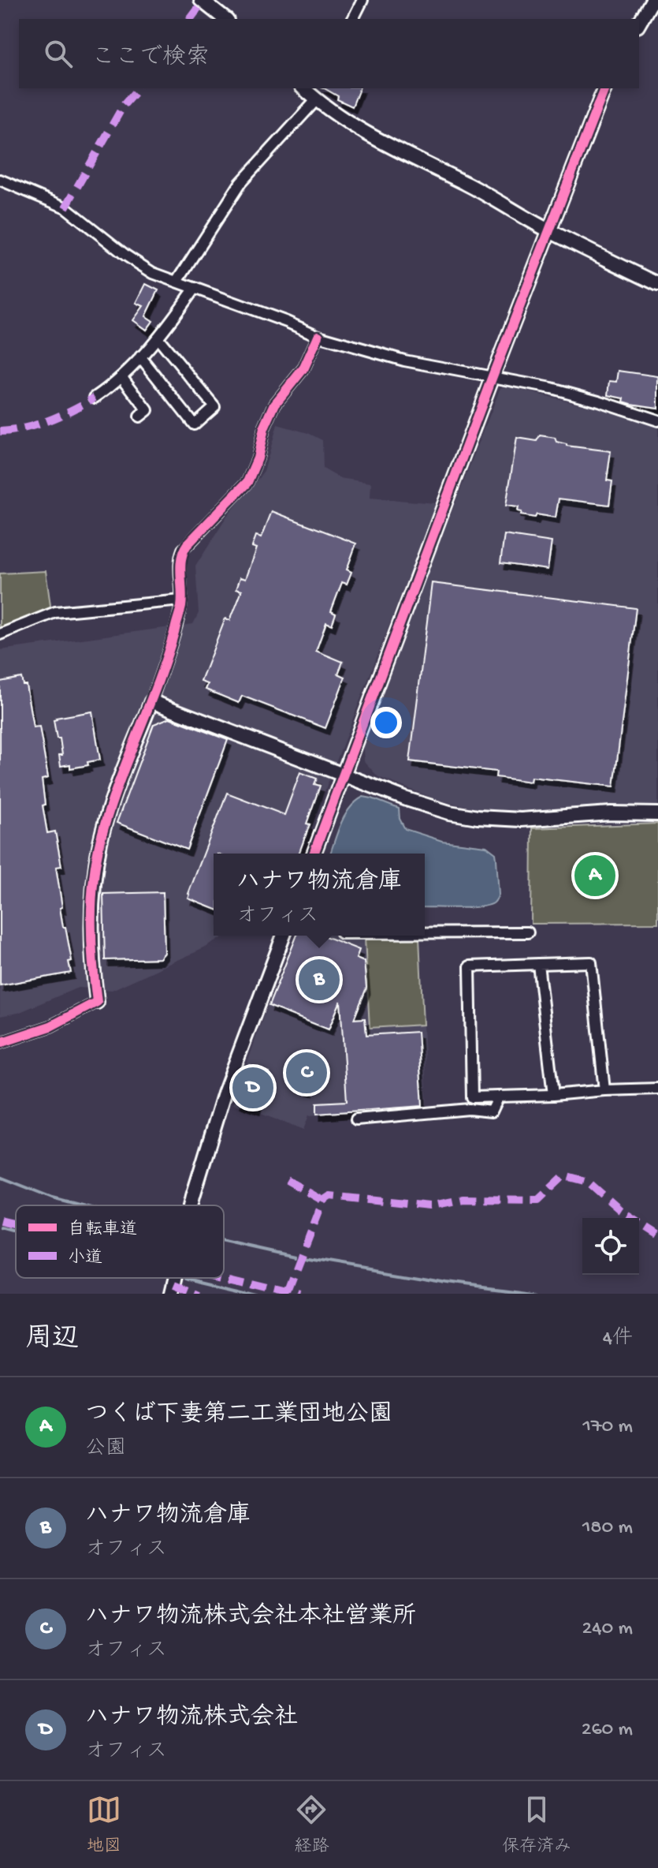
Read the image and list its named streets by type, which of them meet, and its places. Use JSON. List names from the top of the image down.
{
  "legend": ["自転車道", "小道"],
  "page": {
    "search": "ここで検索",
    "pins": [
      "A",
      "B",
      "C",
      "D"
    ],
    "popup": ["ハナワ物流倉庫", "オフィス"],
    "heading": ["周辺", "4件"],
    "list": [
      {
        "mark": "A",
        "name": "つくば下妻第二工業団地公園",
        "note": "公園",
        "value": "170 m"
      },
      {
        "mark": "B",
        "name": "ハナワ物流倉庫",
        "note": "オフィス",
        "value": "180 m"
      },
      {
        "mark": "C",
        "name": "ハナワ物流株式会社本社営業所",
        "note": "オフィス",
        "value": "240 m"
      },
      {
        "mark": "D",
        "name": "ハナワ物流株式会社",
        "note": "オフィス",
        "value": "260 m"
      }
    ],
    "nav": ["地図", "経路", "保存済み"]
  }
}
